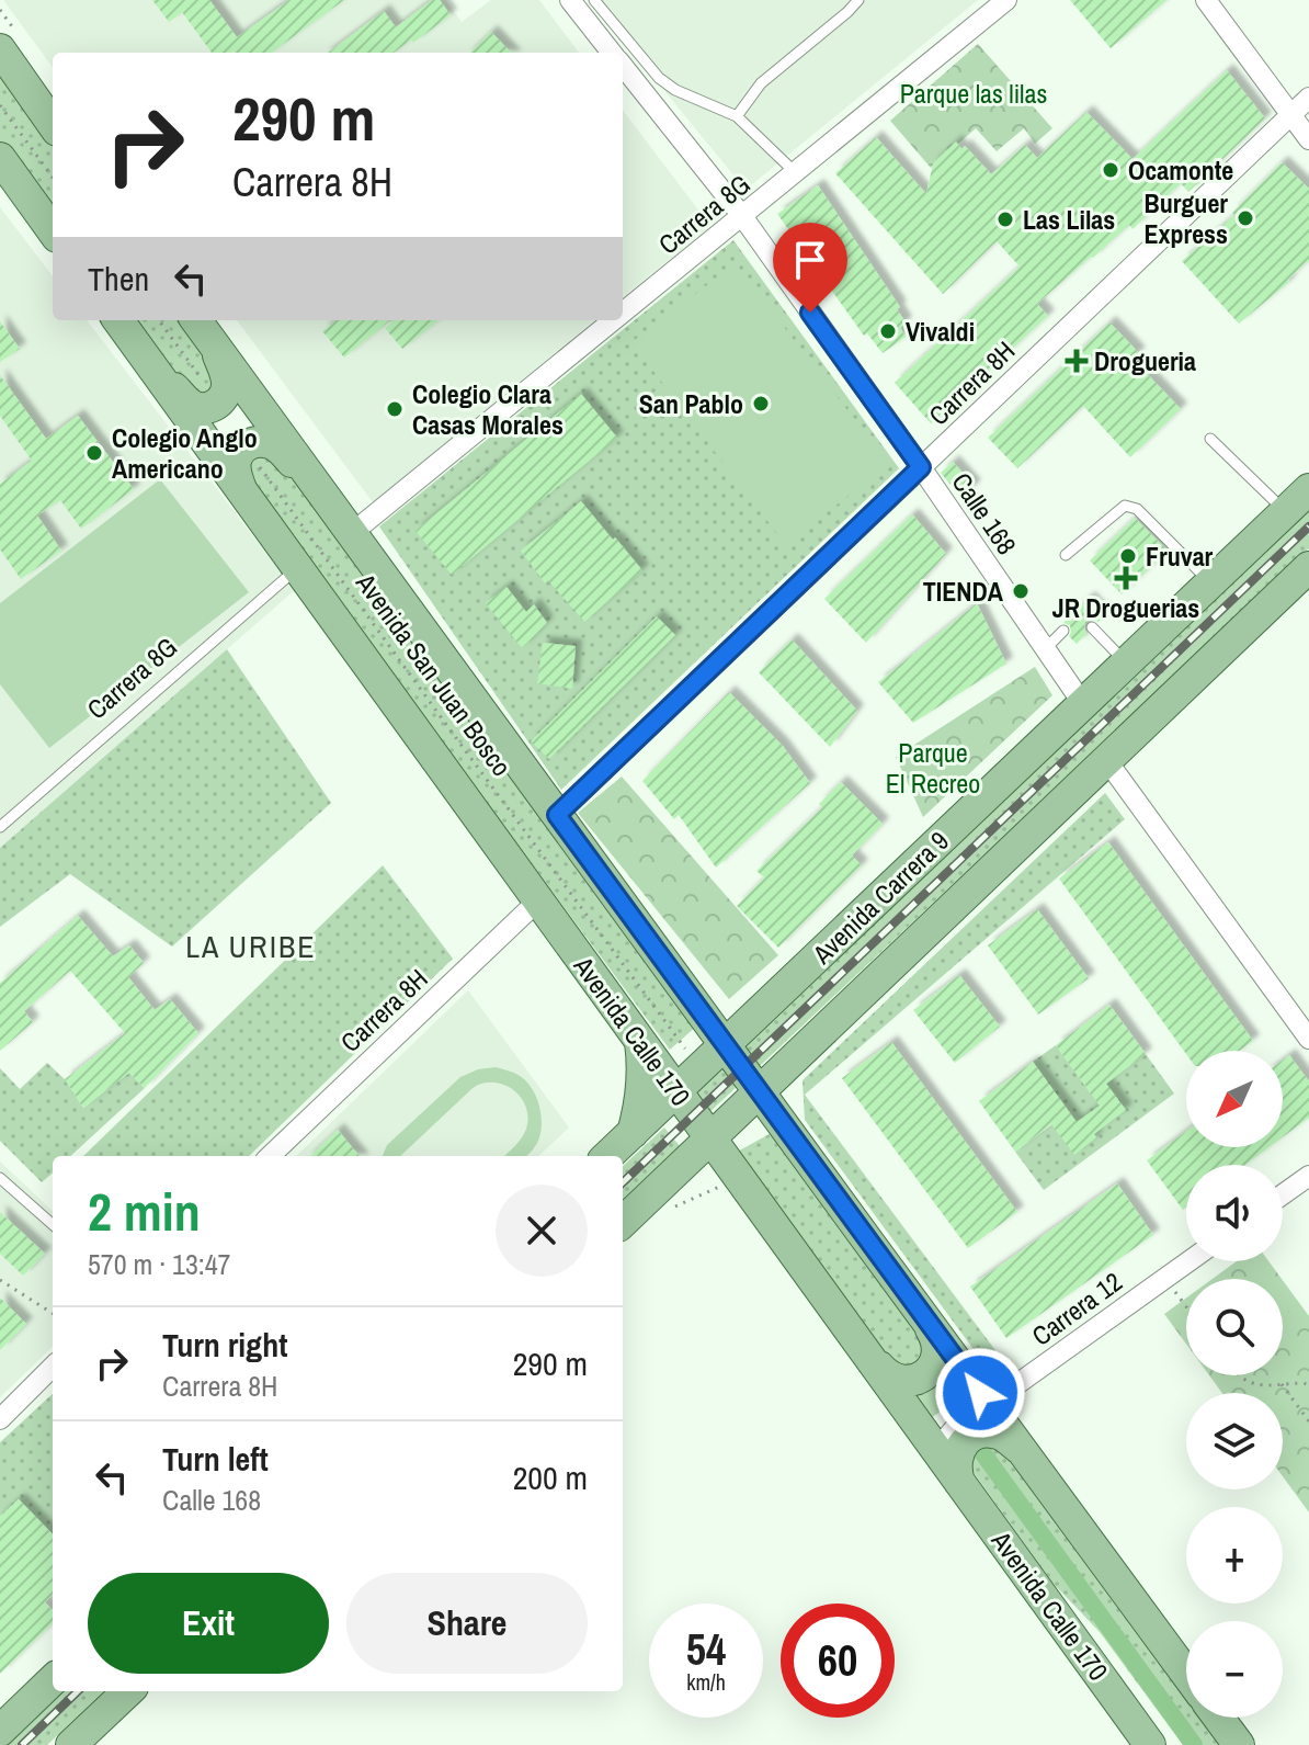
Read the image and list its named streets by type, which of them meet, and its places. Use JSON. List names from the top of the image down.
{
  "streets": {
    "main road": ["Avenida Carrera 9", "Avenida Calle 170"],
    "street": [
      "Carrera 8G",
      "Carrera 8H",
      "Calle 168",
      "Carrera 12"
    ],
    "path": ["Avenida San Juan Bosco"]
  },
  "crossings": [
    ["Carrera 8G", "Calle 168"],
    ["Carrera 8G", "Avenida Calle 170"],
    ["Carrera 8H", "Calle 168"],
    ["Carrera 8H", "Avenida Calle 170"],
    ["Calle 168", "Avenida Carrera 9"],
    ["Avenida Carrera 9", "Avenida Calle 170"],
    ["Avenida Calle 170", "Carrera 12"]
  ],
  "districts": ["LA URIBE"],
  "parks": ["Parque las lilas", "Parque El Recreo"],
  "places": {
    "other": [
      "Ocamonte",
      "Burguer Express",
      "Las Lilas",
      "Vivaldi",
      "San Pablo",
      "Colegio Clara Casas Morales",
      "Colegio Anglo Americano",
      "Fruvar",
      "TIENDA"
    ],
    "health": ["Drogueria", "JR Droguerias"]
  },
  "north": "bottom left",
  "page": {
    "turn": ["290 m", "Carrera 8H"],
    "then": "Then",
    "map_buttons": ["+", "−"],
    "heading": ["2 min", "570 m · 13:47"],
    "list": [
      {
        "name": "Turn right",
        "note": "Carrera 8H",
        "value": "290 m"
      },
      {
        "name": "Turn left",
        "note": "Calle 168",
        "value": "200 m"
      }
    ],
    "buttons": ["Exit", "Share"],
    "speed": "54 km/h",
    "limit": "60"
  }
}
